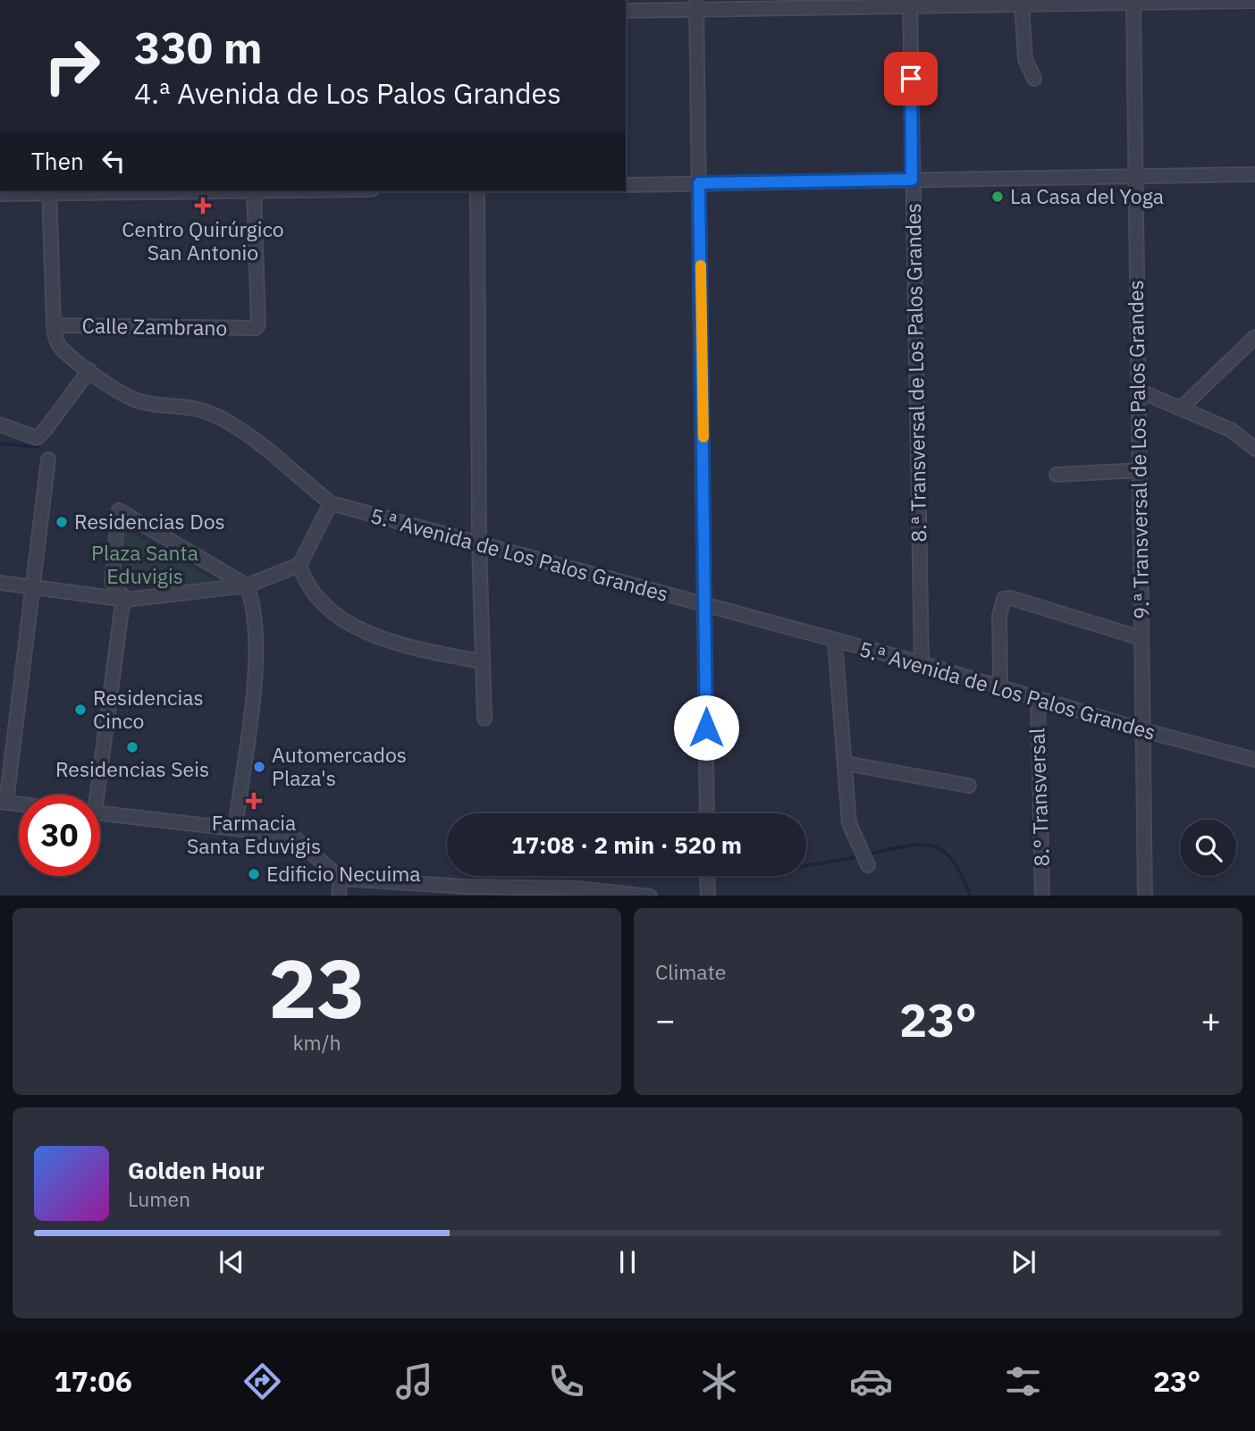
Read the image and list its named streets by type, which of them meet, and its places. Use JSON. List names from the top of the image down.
{
  "streets": {
    "street": [
      "Calle Zambrano",
      "8.ª Transversal de Los Palos Grandes",
      "9.ª Transversal de Los Palos Grandes",
      "5.ª Avenida de Los Palos Grandes",
      "8.° Transversal"
    ]
  },
  "crossings": [
    ["Calle Zambrano", "5.ª Avenida de Los Palos Grandes"],
    ["8.ª Transversal de Los Palos Grandes", "5.ª Avenida de Los Palos Grandes"],
    ["9.ª Transversal de Los Palos Grandes", "5.ª Avenida de Los Palos Grandes"],
    ["5.ª Avenida de Los Palos Grandes", "8.° Transversal"]
  ],
  "parks": ["Plaza Santa Eduvigis"],
  "places": {
    "other": [
      "La Casa del Yoga",
      "Residencias Dos",
      "Residencias Cinco",
      "Residencias Seis",
      "Automercados Plaza's",
      "Edificio Necuima"
    ],
    "health": ["Centro Quirúrgico San Antonio", "Farmacia Santa Eduvigis"]
  },
  "page": {
    "turn": ["330 m", "4.ª Avenida de Los Palos Grandes"],
    "then": "Then",
    "limit": "30",
    "trip": "17:08 · 2 min · 520 m",
    "tile": [
      ["23", "km/h"],
      "Climate"
    ],
    "heat": ["−", "23°", "+"],
    "song": ["Golden Hour", "Lumen"],
    "tabs": ["17:06", "23°"]
  }
}
